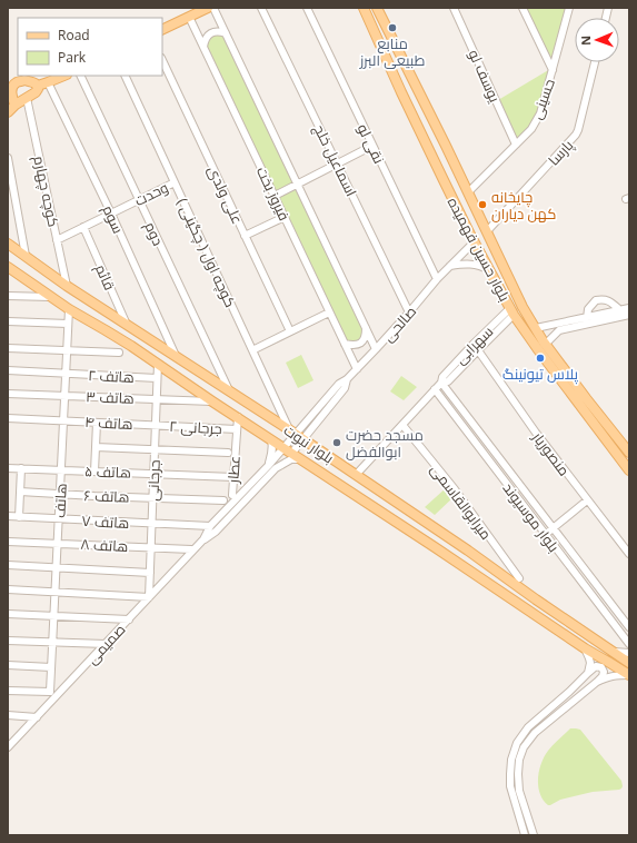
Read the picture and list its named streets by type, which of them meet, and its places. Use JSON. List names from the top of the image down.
{
  "streets": {
    "main road": ["بلوار حسین فهمیده", "بلوار نبوت"],
    "street": [
      "یوسف لو",
      "حسینی",
      "نقی لو",
      "پارسا",
      "اسماعیل خلج",
      "کوچه چهارم",
      "وحدت",
      "فیروز بخت",
      "علی ولدی",
      "سوم",
      "دوم",
      "کوچه اول ( چگینی )",
      "قائم",
      "صالحی",
      "سهرابی",
      "هاتف ۲",
      "هاتف ۳",
      "هاتف ۴",
      "جرجانی ۲",
      "منصوریار",
      "عطار",
      "هاتف ۵",
      "جرجانی",
      "هاتف ۶",
      "هاتف",
      "میرابوالقاسمی",
      "بلوار موسیوند",
      "هاتف ۷",
      "هاتف ۸",
      "صمیمی"
    ]
  },
  "crossings": [
    ["یوسف لو", "حسینی"],
    ["حسینی", "بلوار حسین فهمیده"],
    ["نقی لو", "صالحی"],
    ["پارسا", "بلوار حسین فهمیده"],
    ["اسماعیل خلج", "صالحی"],
    ["کوچه چهارم", "وحدت"],
    ["کوچه چهارم", "بلوار نبوت"],
    ["وحدت", "سوم"],
    ["وحدت", "دوم"],
    ["وحدت", "کوچه اول ( چگینی )"],
    ["وحدت", "قائم"],
    ["فیروز بخت", "صالحی"],
    ["سوم", "بلوار نبوت"],
    ["دوم", "بلوار نبوت"],
    ["بلوار حسین فهمیده", "صالحی"],
    ["بلوار حسین فهمیده", "سهرابی"],
    ["کوچه اول ( چگینی )", "صالحی"],
    ["کوچه اول ( چگینی )", "بلوار نبوت"],
    ["قائم", "بلوار نبوت"],
    ["صالحی", "بلوار نبوت"],
    ["صالحی", "صمیمی"],
    ["سهرابی", "بلوار نبوت"],
    ["سهرابی", "منصوریار"],
    ["سهرابی", "میرابوالقاسمی"],
    ["سهرابی", "بلوار موسیوند"],
    ["هاتف ۲", "جرجانی"],
    ["هاتف ۲", "هاتف"],
    ["هاتف ۳", "بلوار نبوت"],
    ["هاتف ۳", "جرجانی"],
    ["هاتف ۳", "هاتف"],
    ["هاتف ۴", "جرجانی ۲"],
    ["هاتف ۴", "جرجانی"],
    ["هاتف ۴", "هاتف"],
    ["جرجانی ۲", "عطار"],
    ["جرجانی ۲", "جرجانی"],
    ["بلوار نبوت", "عطار"],
    ["بلوار نبوت", "جرجانی"],
    ["بلوار نبوت", "هاتف"],
    ["بلوار نبوت", "صمیمی"],
    ["عطار", "هاتف ۵"],
    ["هاتف ۵", "جرجانی"],
    ["هاتف ۵", "هاتف"],
    ["جرجانی", "هاتف ۶"],
    ["جرجانی", "هاتف ۷"],
    ["جرجانی", "هاتف ۸"],
    ["جرجانی", "صمیمی"],
    ["هاتف ۶", "هاتف"],
    ["هاتف", "هاتف ۷"],
    ["هاتف", "هاتف ۸"],
    ["هاتف", "صمیمی"]
  ],
  "places": [
    "منابع طبیعی البرز",
    "چایخانه کهن دیاران",
    "پلاس تیونینگ",
    "مسجد حضرت ابوالفضل"
  ],
  "legend": ["Road", "Park"],
  "north": "left"
}
